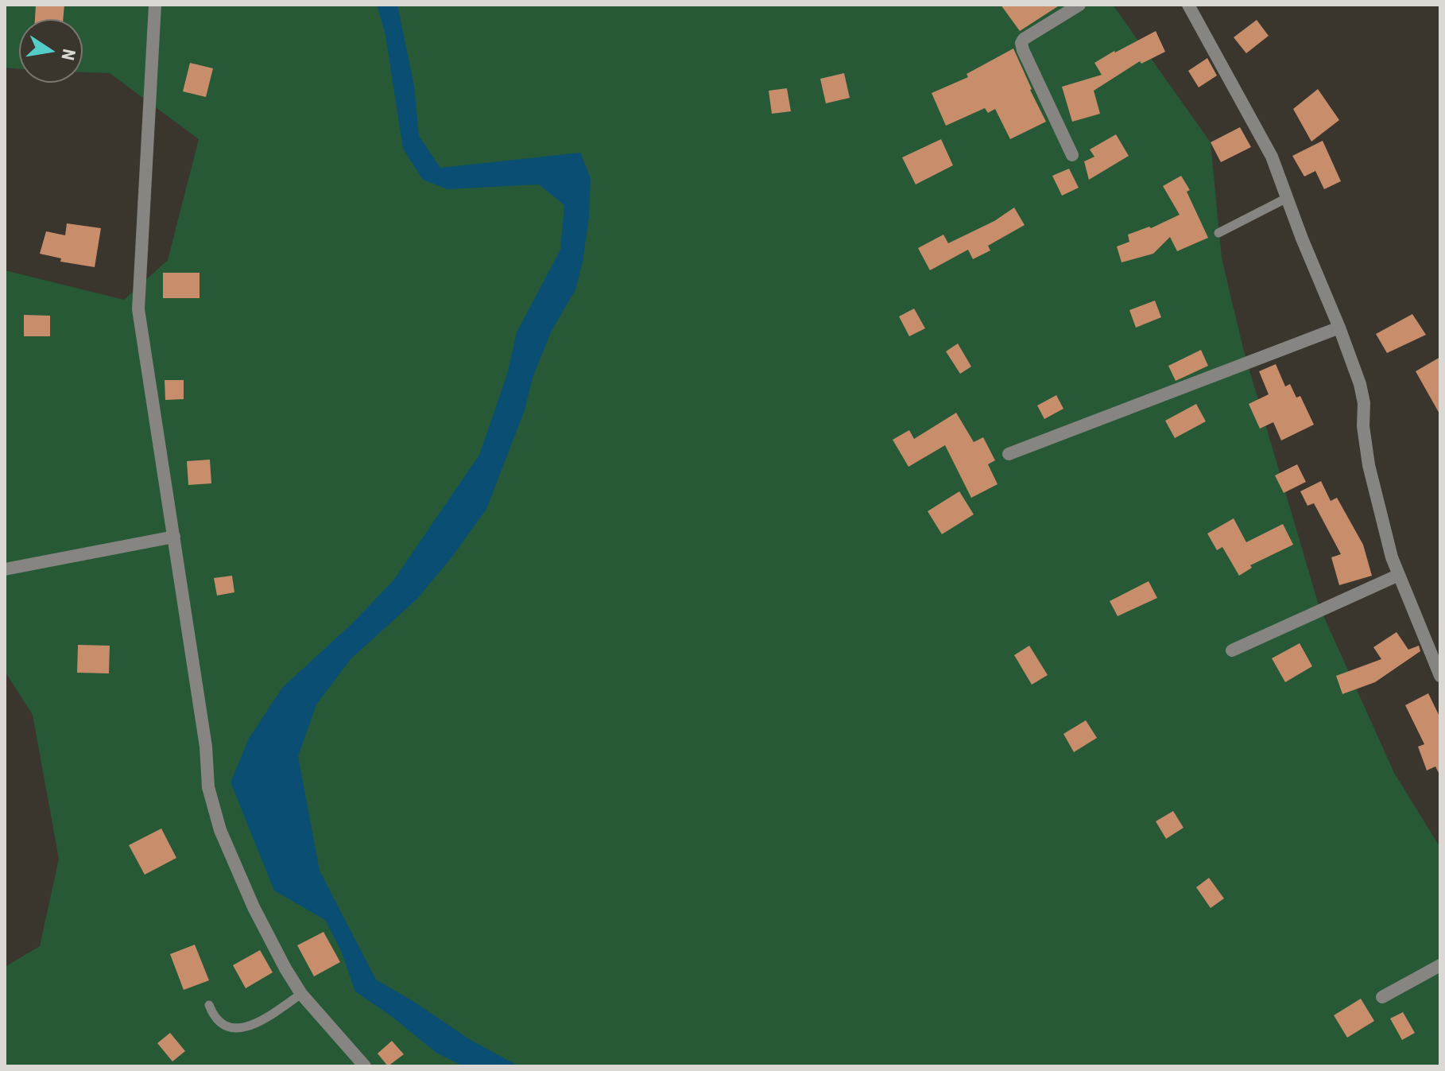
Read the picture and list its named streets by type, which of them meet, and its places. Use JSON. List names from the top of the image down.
{
  "north": "right"
}
